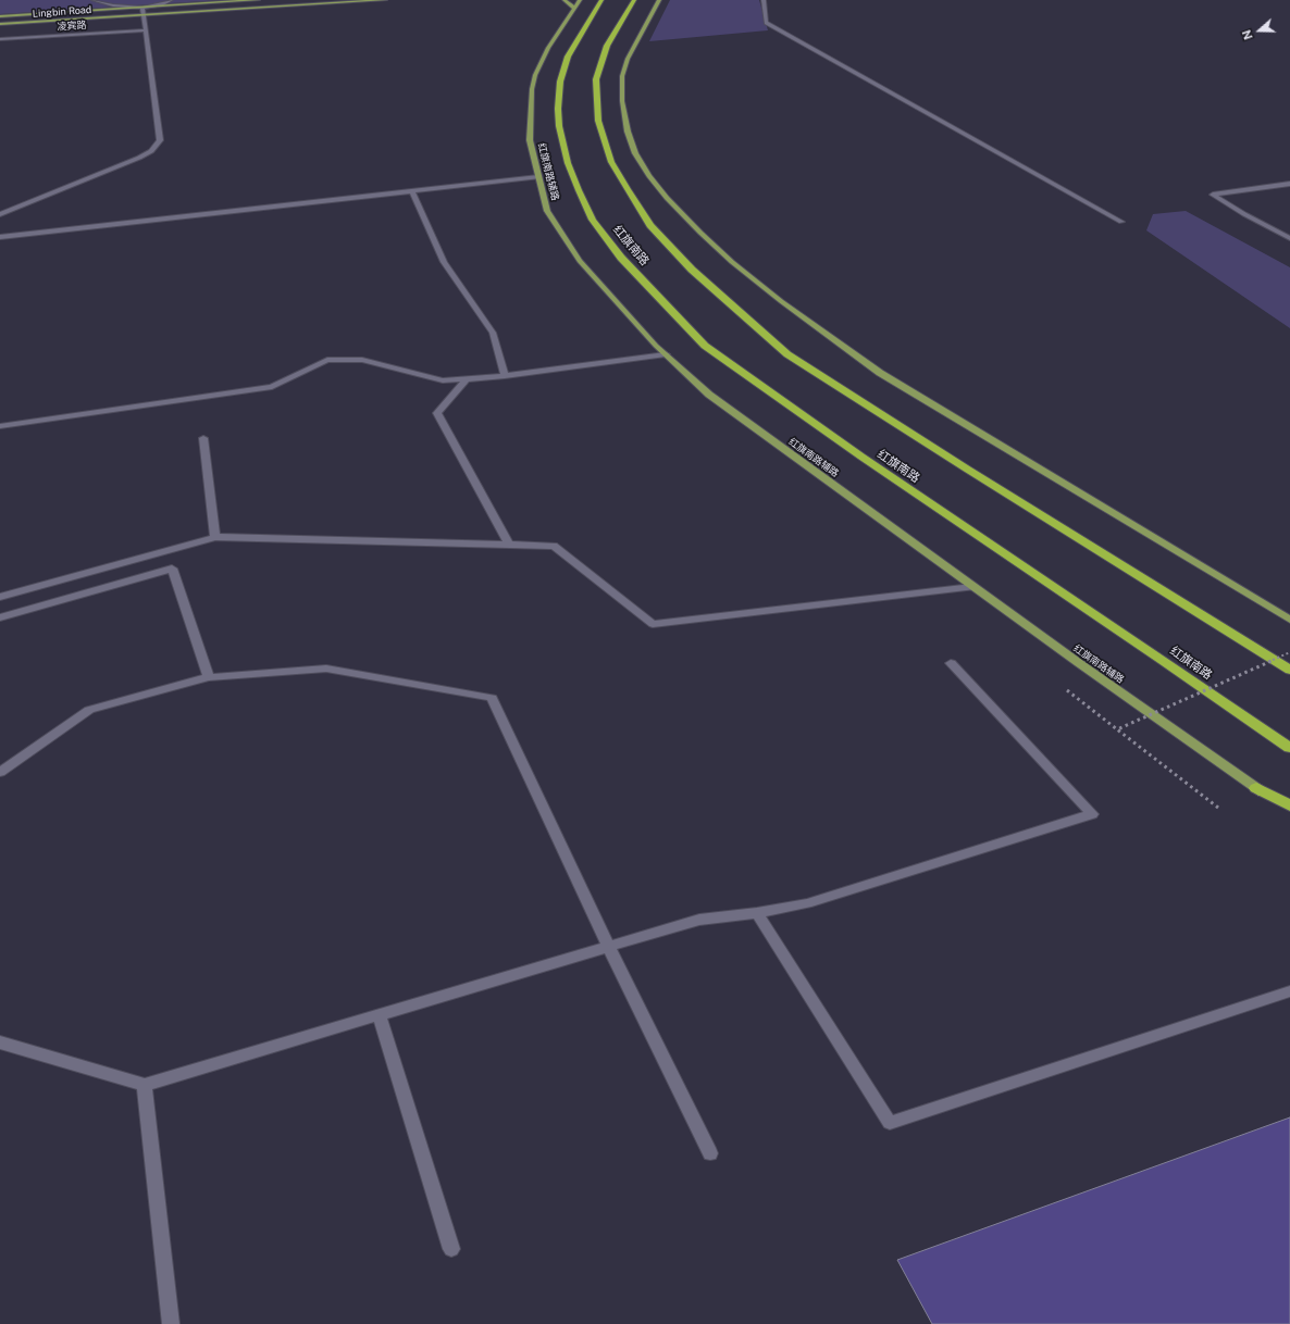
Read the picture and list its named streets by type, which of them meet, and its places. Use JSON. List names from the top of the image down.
{
  "streets": {
    "highway": ["红旗南路"],
    "main road": ["Lingbin Road", "红旗南路辅路"],
    "street": ["凌宾路"]
  },
  "north": "left"
}
